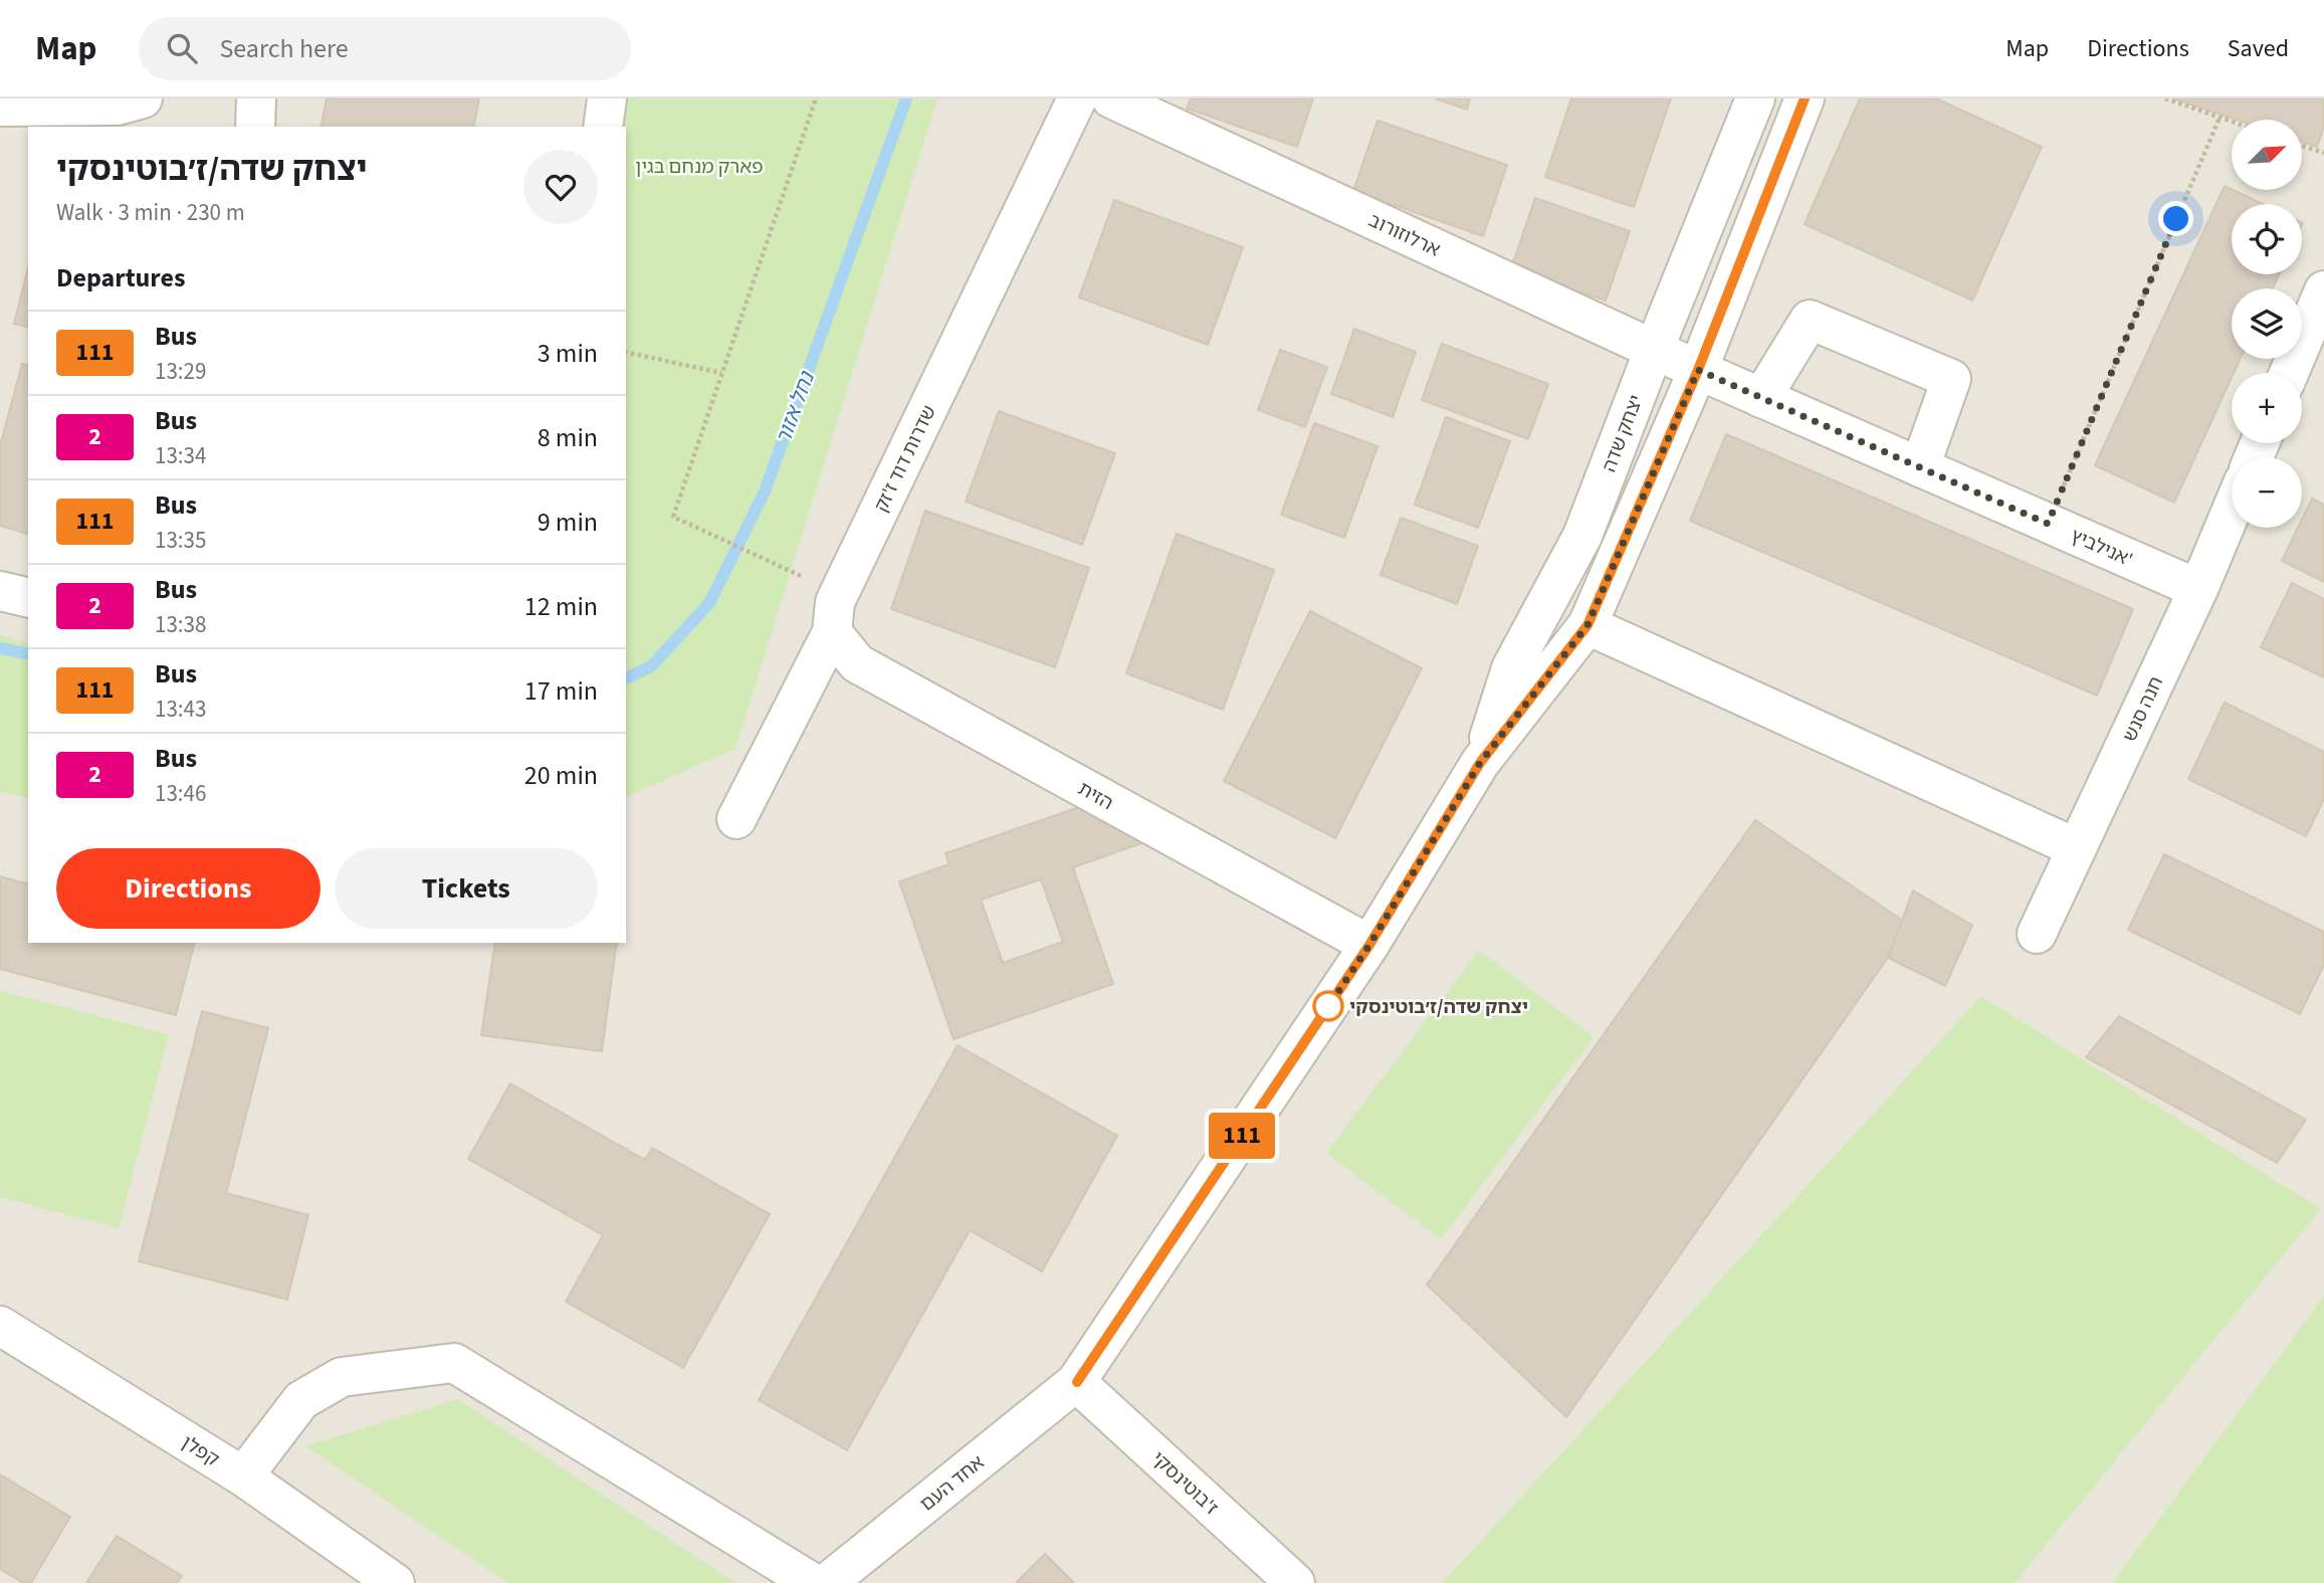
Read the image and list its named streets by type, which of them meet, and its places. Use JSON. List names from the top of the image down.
{
  "streets": {
    "street": [
      "ארלוזורוב",
      "יצחק שדה",
      "שדרות דוד ז'זק",
      "אנילביץ'",
      "חנה סנש",
      "הזית",
      "קפלן",
      "אחד העם",
      "ז'בוטינסקי"
    ]
  },
  "crossings": [
    ["ארלוזורוב", "יצחק שדה"],
    ["ארלוזורוב", "אנילביץ'"],
    ["יצחק שדה", "אנילביץ'"],
    ["יצחק שדה", "הזית"],
    ["יצחק שדה", "אחד העם"],
    ["יצחק שדה", "ז'בוטינסקי"],
    ["שדרות דוד ז'זק", "הזית"],
    ["אנילביץ'", "חנה סנש"],
    ["אחד העם", "ז'בוטינסקי"]
  ],
  "water": ["נחל אזור"],
  "parks": ["פארק מנחם בגין"],
  "places": ["יצחק שדה/ז׳בוטינסקי"],
  "lines": ["bus line 111"],
  "north": "top right",
  "page": {
    "header": "Map",
    "search": "Search here",
    "nav": ["Map", "Directions", "Saved"],
    "on_map": "111",
    "map_buttons": ["+", "−"],
    "heading": [
      ["יצחק שדה/ז׳בוטינסקי", "Walk · 3 min · 230 m"],
      "Departures"
    ],
    "list": [
      {
        "mark": "111",
        "name": "Bus",
        "note": "13:29",
        "value": "3 min"
      },
      {
        "mark": "2",
        "name": "Bus",
        "note": "13:34",
        "value": "8 min"
      },
      {
        "mark": "111",
        "name": "Bus",
        "note": "13:35",
        "value": "9 min"
      },
      {
        "mark": "2",
        "name": "Bus",
        "note": "13:38",
        "value": "12 min"
      },
      {
        "mark": "111",
        "name": "Bus",
        "note": "13:43",
        "value": "17 min"
      },
      {
        "mark": "2",
        "name": "Bus",
        "note": "13:46",
        "value": "20 min"
      }
    ],
    "buttons": ["Directions", "Tickets"]
  }
}
